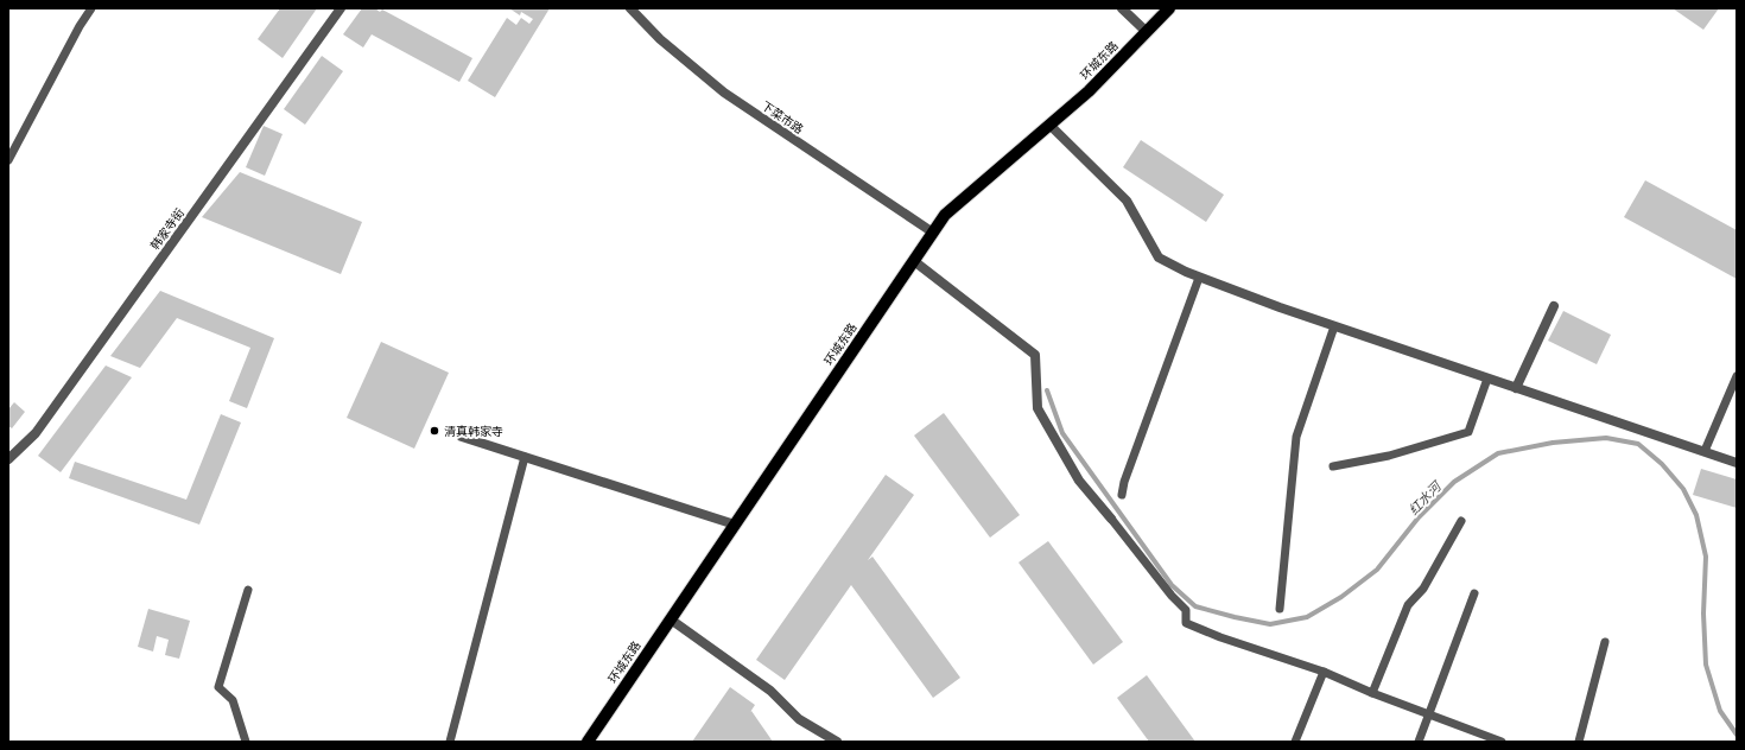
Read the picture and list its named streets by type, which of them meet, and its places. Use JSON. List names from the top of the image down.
{
  "streets": {
    "main road": ["环城东路"],
    "street": ["下菜市路", "韩家寺街"]
  },
  "crossings": [
    ["环城东路", "下菜市路"]
  ],
  "water": ["红水河"],
  "places": ["清真韩家寺"]
}
